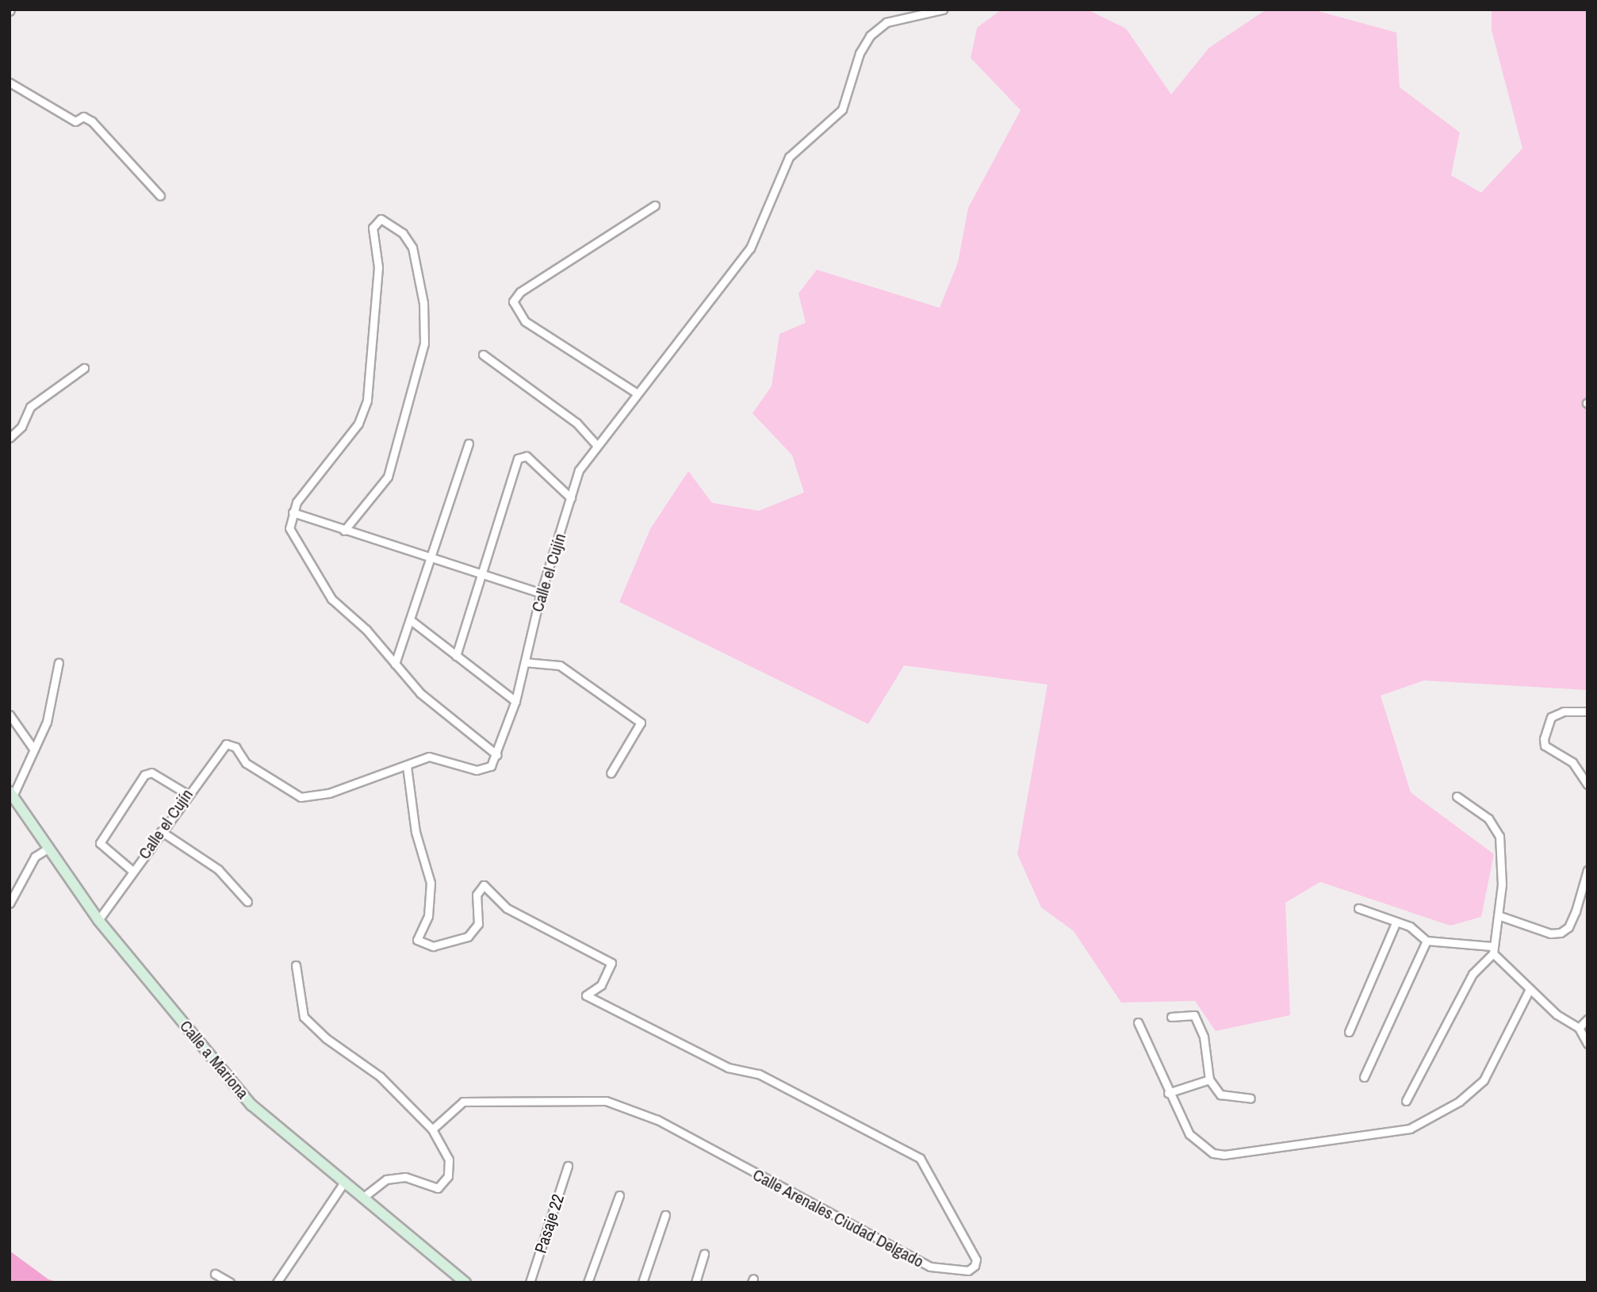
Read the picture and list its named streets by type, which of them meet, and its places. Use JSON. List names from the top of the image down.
{
  "streets": {
    "main road": ["Calle a Mariona"],
    "street": ["Calle el Cujín", "Calle Arenales Ciudad Delgado", "Pasaje 22"]
  },
  "crossings": [
    ["Calle el Cujín", "Calle a Mariona"],
    ["Calle el Cujín", "Calle Arenales Ciudad Delgado"]
  ]
}
